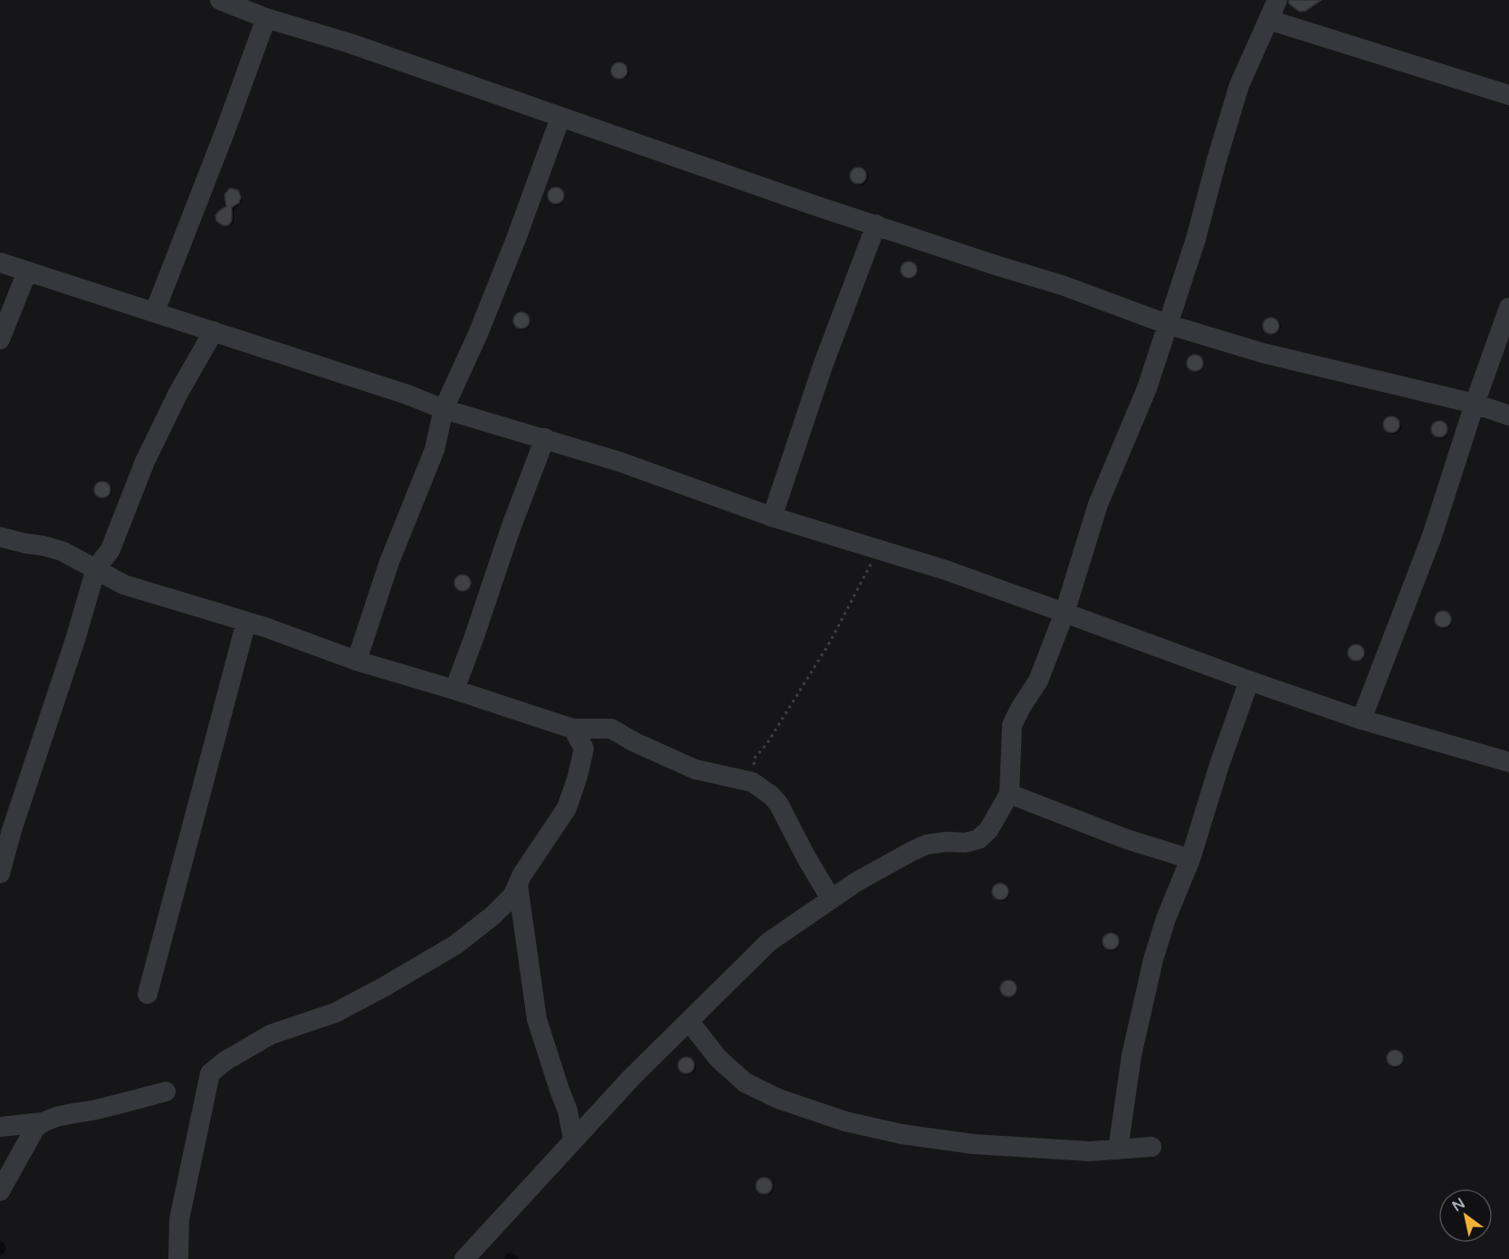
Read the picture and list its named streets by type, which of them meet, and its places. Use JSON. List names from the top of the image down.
{
  "north": "top left"
}
